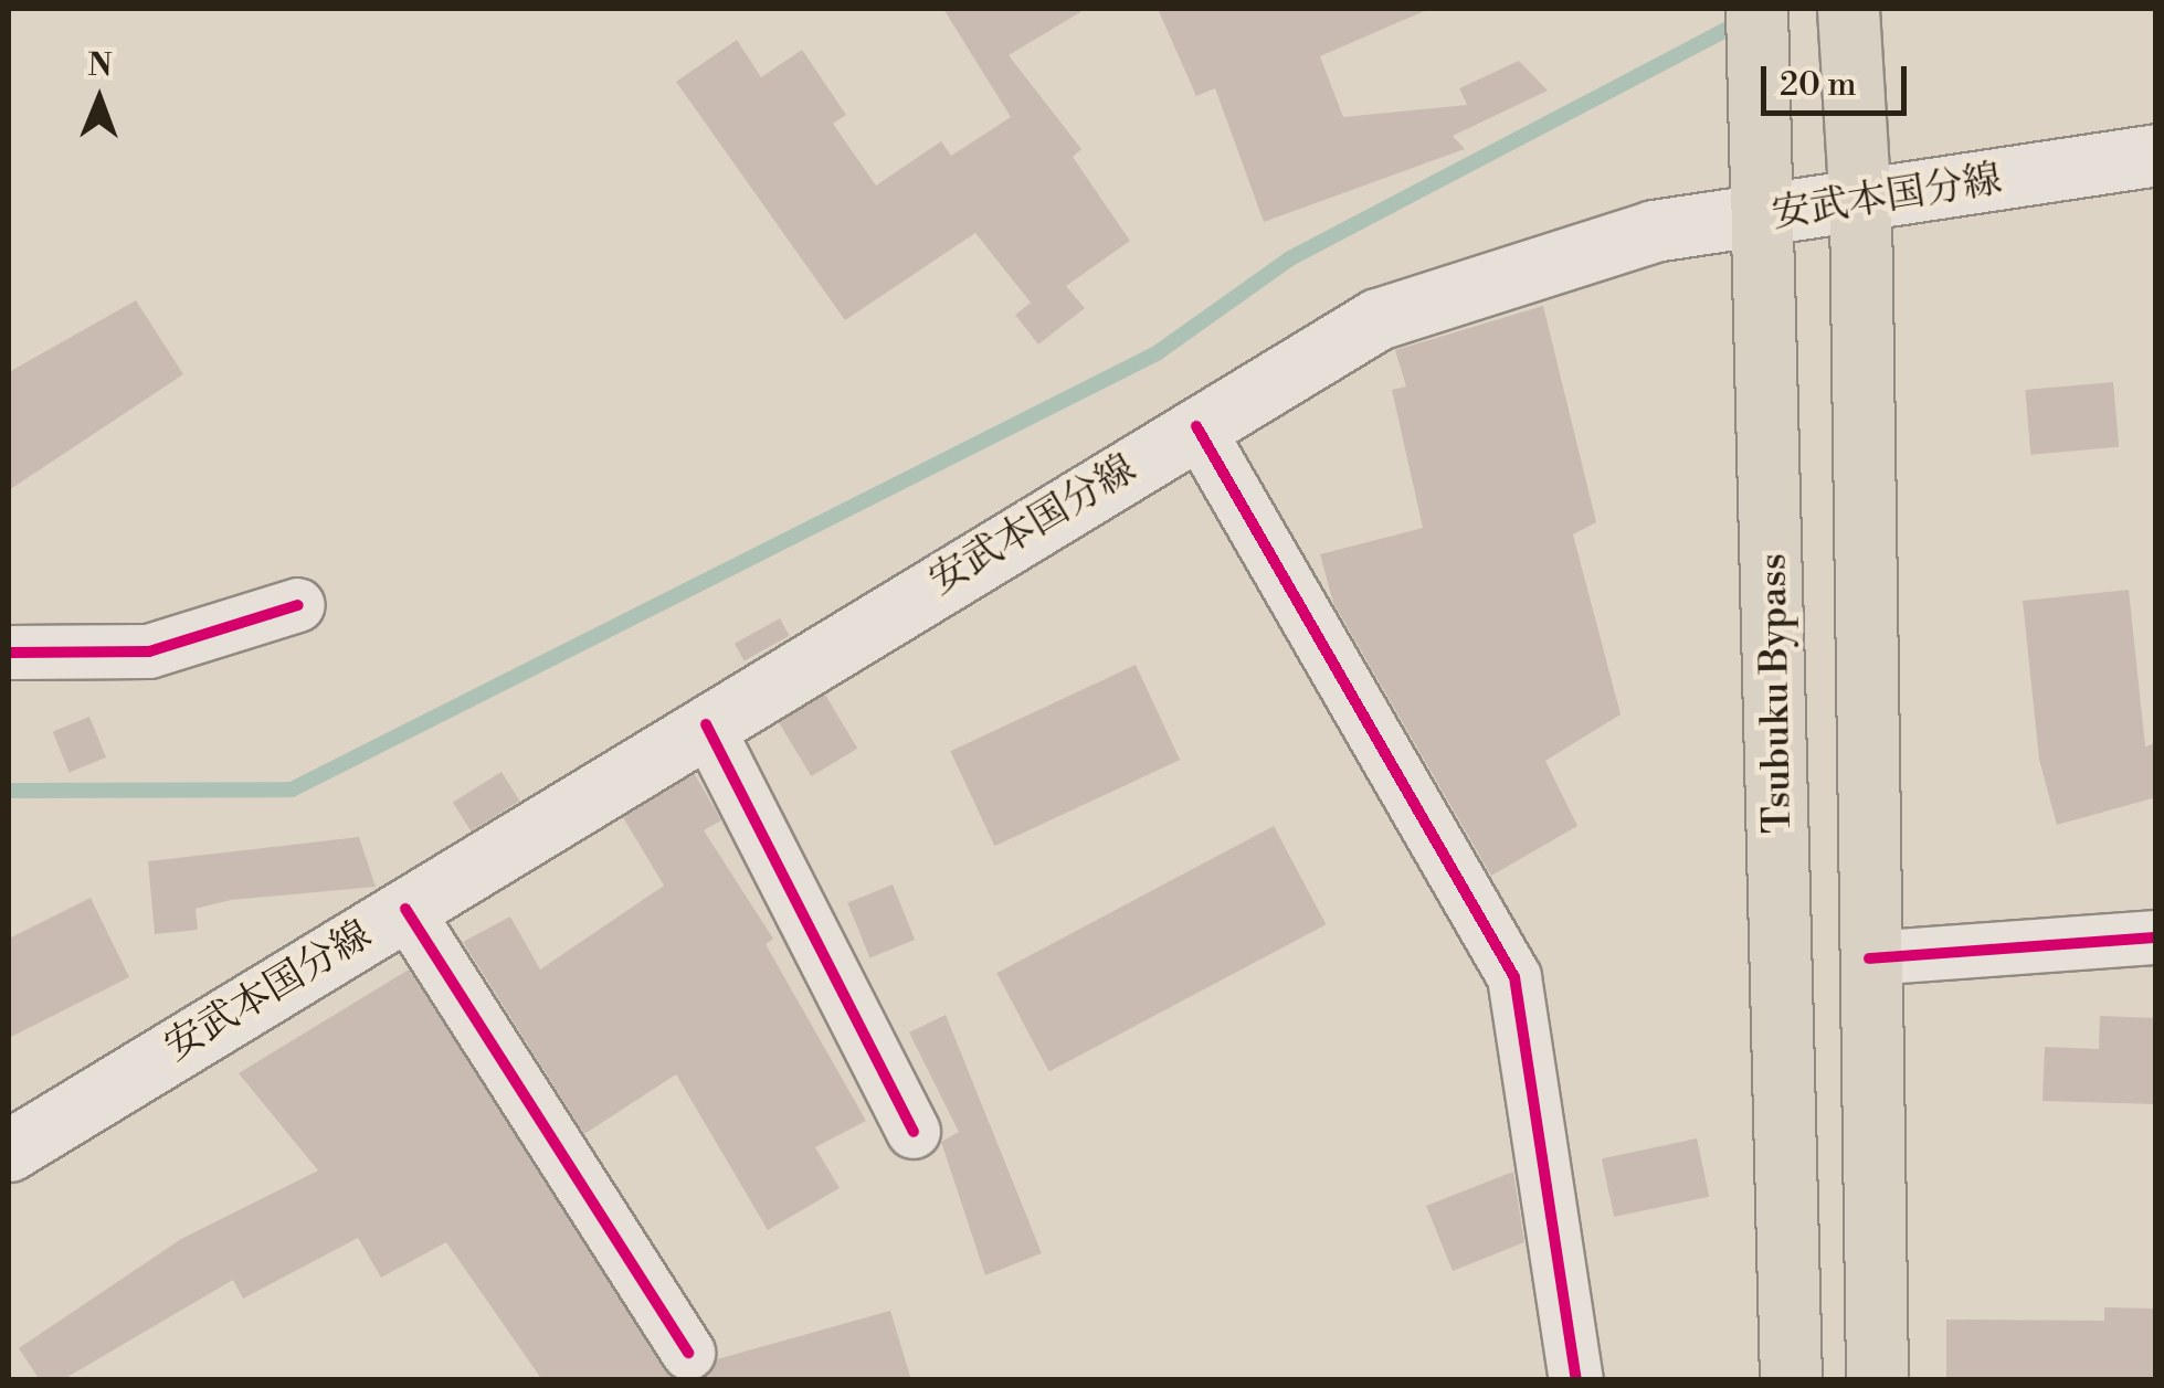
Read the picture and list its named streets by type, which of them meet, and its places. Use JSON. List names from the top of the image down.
{
  "streets": {
    "highway": ["Tsubuku Bypass"],
    "main road": ["安武本国分線"]
  },
  "crossings": [
    ["安武本国分線", "Tsubuku Bypass"]
  ],
  "scale_bar": "20 m",
  "north": "top"
}
